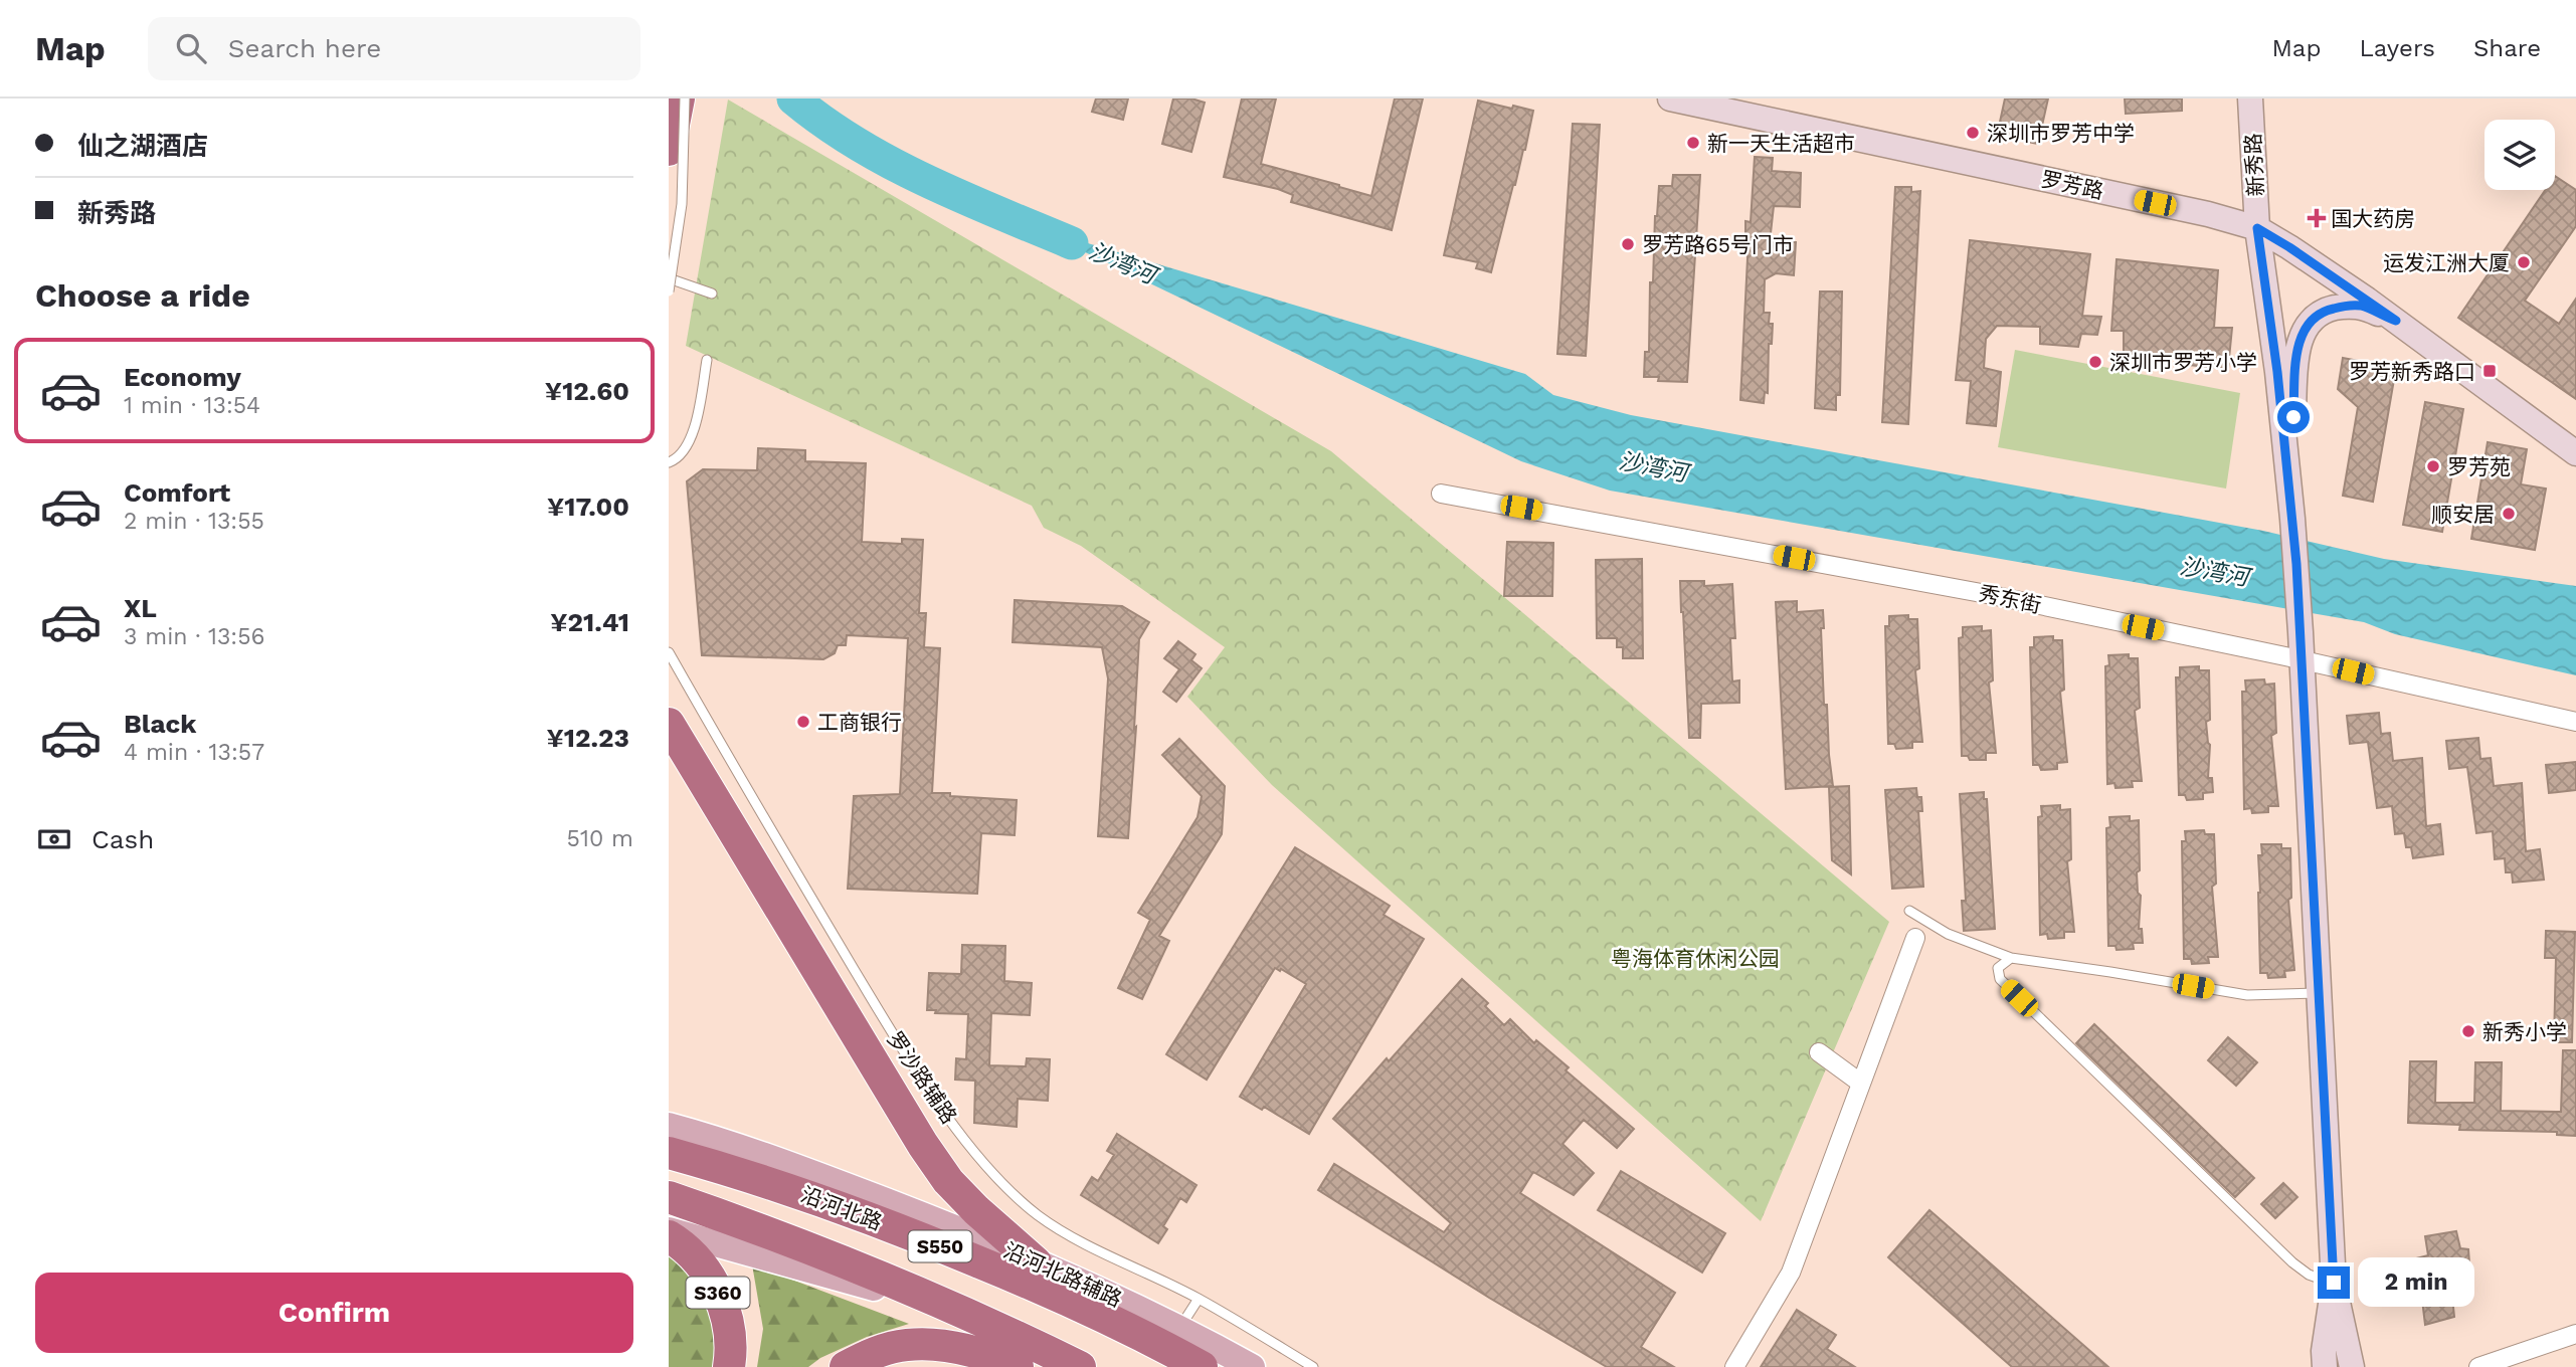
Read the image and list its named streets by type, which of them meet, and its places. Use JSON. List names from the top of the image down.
{
  "streets": {
    "highway": ["沿河北路", "S550", "S360"],
    "main road": ["新秀路", "罗芳路", "沿河北路辅路"],
    "street": ["秀东街"],
    "lane": ["罗沙路辅路"]
  },
  "crossings": [
    ["新秀路", "罗芳路"],
    ["新秀路", "秀东街"]
  ],
  "water": ["沙湾河"],
  "parks": ["粤海体育休闲公园"],
  "places": {
    "other": [
      "深圳市罗芳中学",
      "新一天生活超市",
      "罗芳路65号门市",
      "运发江洲大厦",
      "深圳市罗芳小学",
      "罗芳苑",
      "顺安居",
      "工商银行",
      "新秀小学"
    ],
    "health": ["国大药房"],
    "transit": ["罗芳新秀路口"]
  },
  "page": {
    "header": "Map",
    "search": "Search here",
    "nav": ["Map", "Layers", "Share"],
    "banner": ["仙之湖酒店", "新秀路"],
    "heading": "Choose a ride",
    "list": [
      {
        "name": "Economy",
        "note": "1 min · 13:54",
        "value": "¥12.60"
      },
      {
        "name": "Comfort",
        "note": "2 min · 13:55",
        "value": "¥17.00"
      },
      {
        "name": "XL",
        "note": "3 min · 13:56",
        "value": "¥21.41"
      },
      {
        "name": "Black",
        "note": "4 min · 13:57",
        "value": "¥12.23"
      }
    ],
    "pay": ["Cash", "510 m"],
    "bubble": "2 min",
    "buttons": "Confirm"
  }
}
